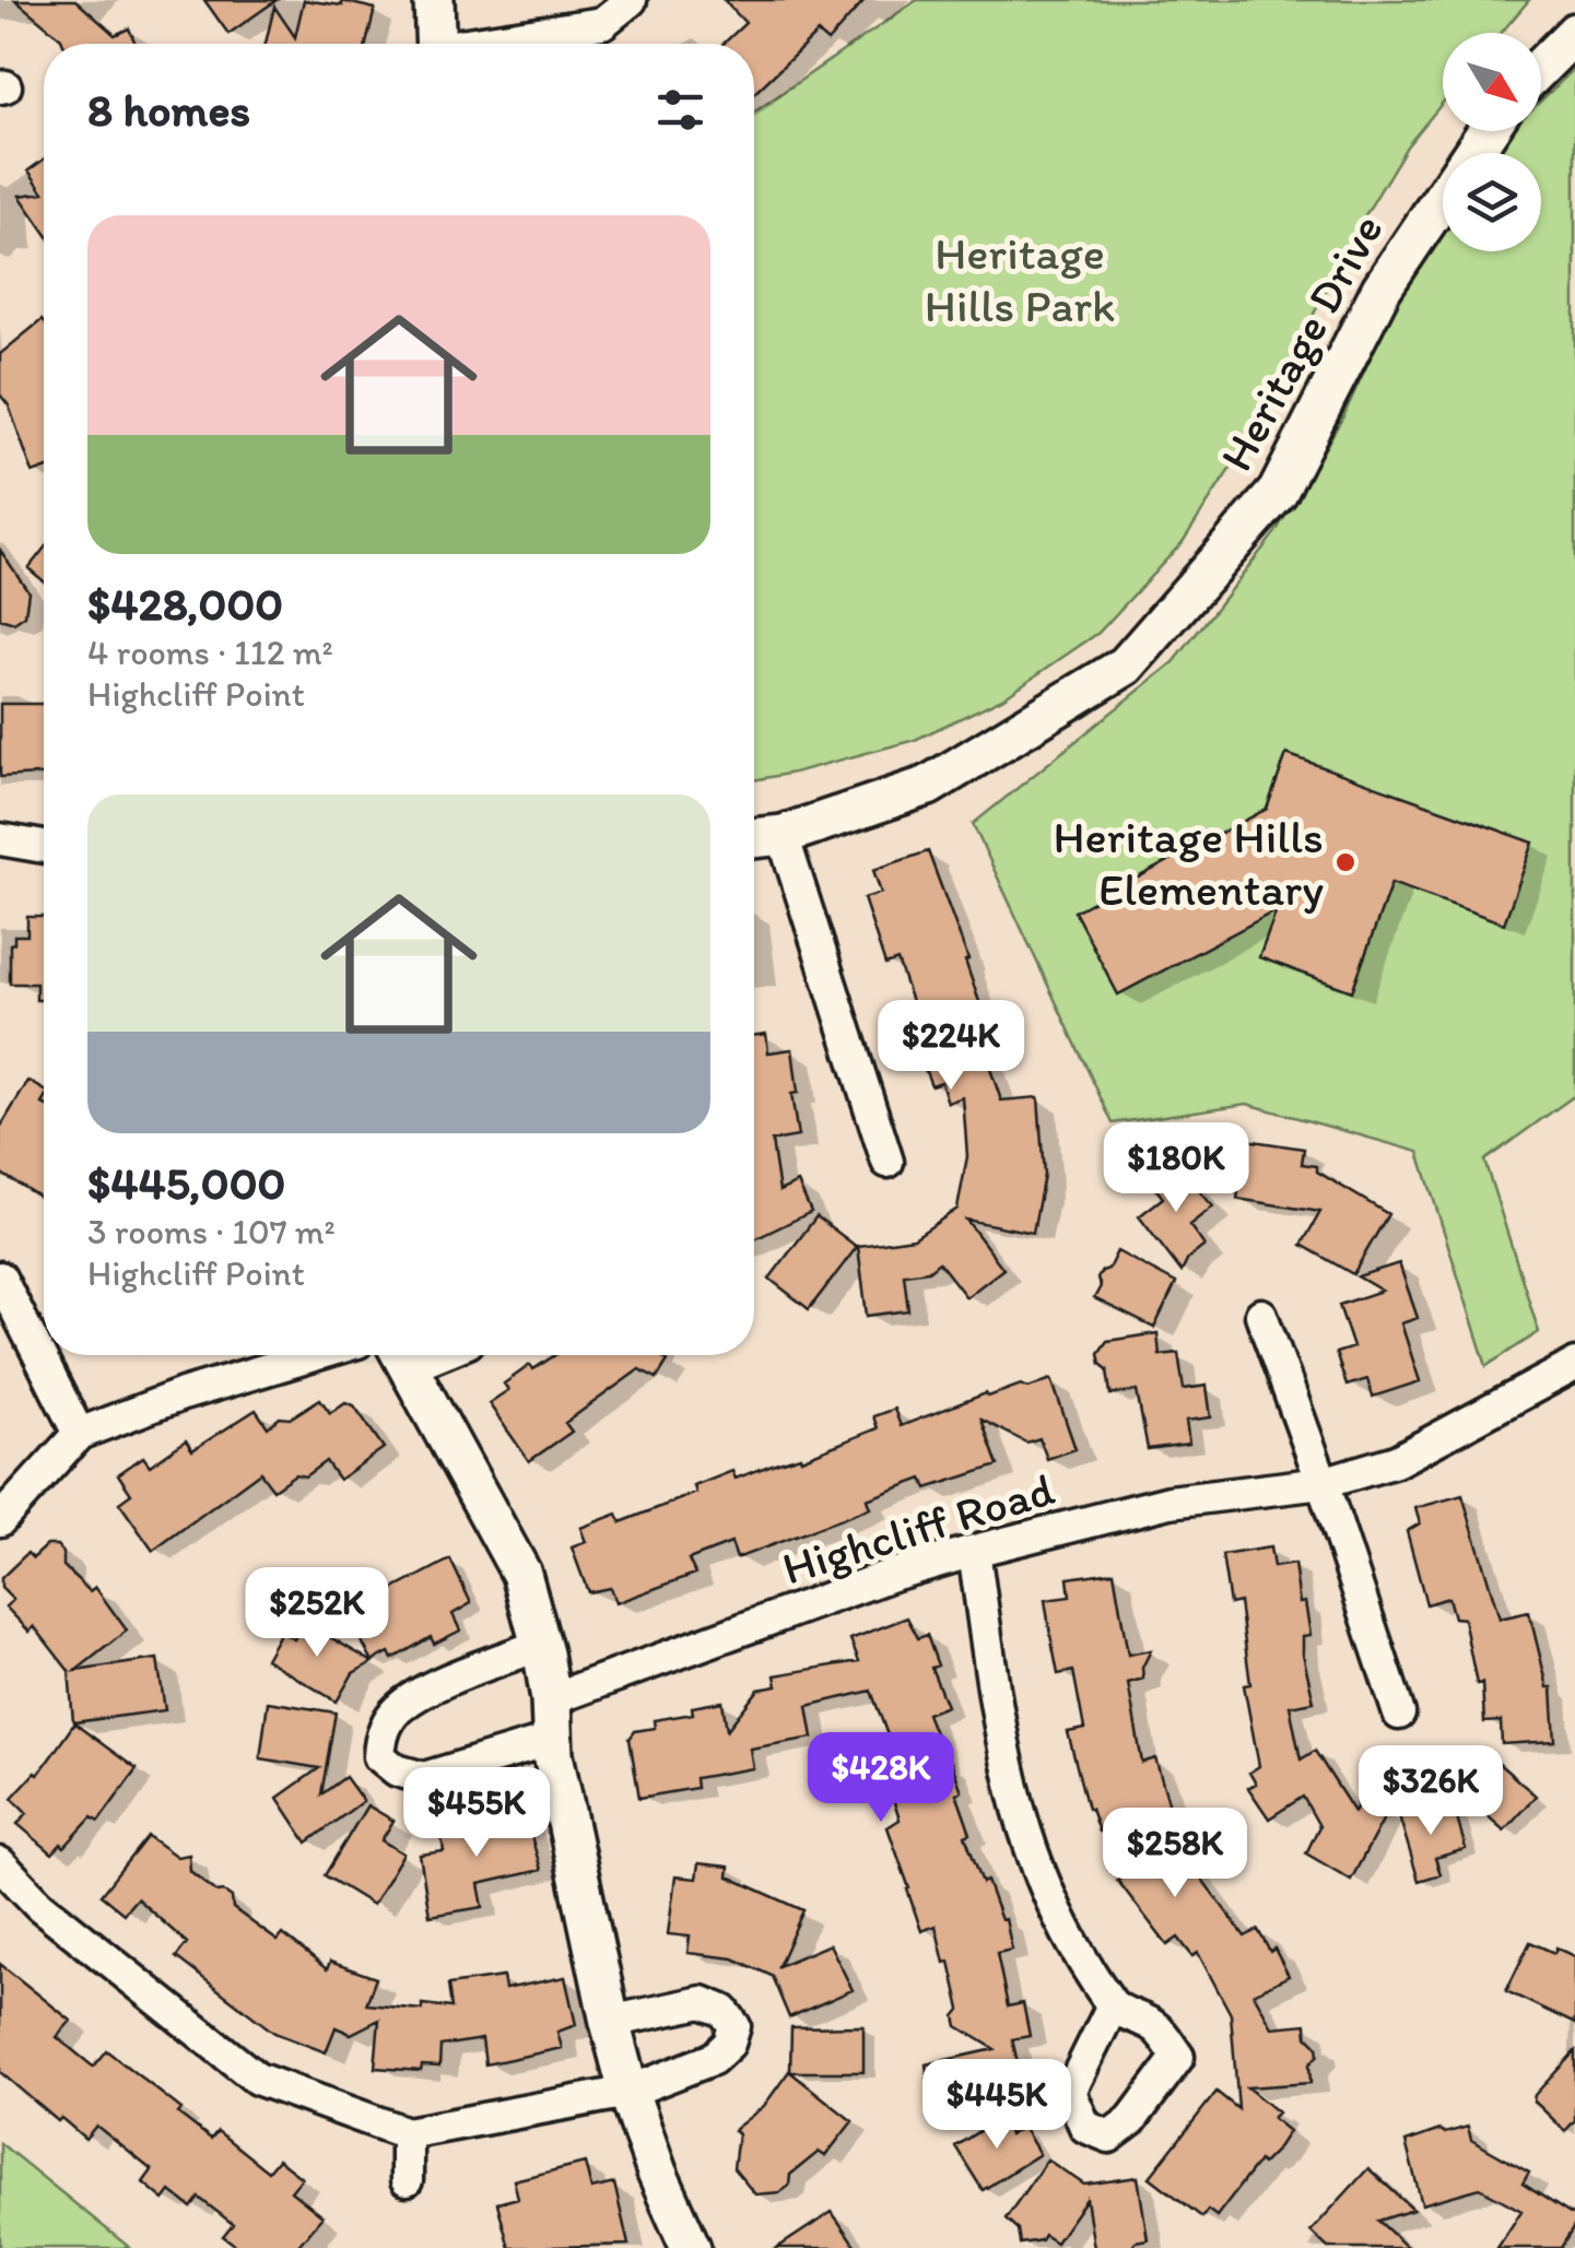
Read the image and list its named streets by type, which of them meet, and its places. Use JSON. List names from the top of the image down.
{
  "streets": {
    "street": ["Heritage Drive", "Highcliff Road"]
  },
  "parks": ["Heritage Hills Park"],
  "places": ["Heritage Hills Elementary"],
  "north": "bottom right",
  "page": {
    "heading": "8 homes",
    "list": [
      {
        "name": "$428,000",
        "note": "4 rooms · 112 m² · Highcliff Point"
      },
      {
        "name": "$445,000",
        "note": "3 rooms · 107 m² · Highcliff Point"
      }
    ],
    "price": [
      "$224K",
      "$180K",
      "$252K",
      "$428K",
      "$326K",
      "$455K",
      "$258K",
      "$445K"
    ]
  }
}
